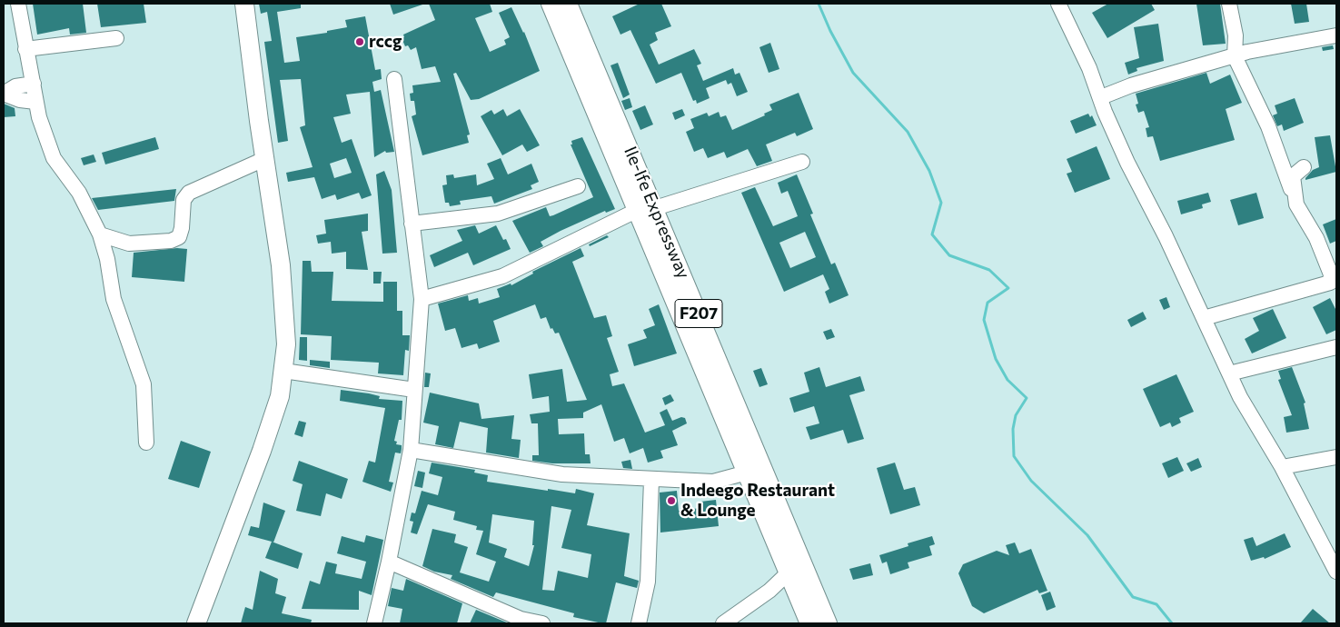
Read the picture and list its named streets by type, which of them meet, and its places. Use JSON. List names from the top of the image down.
{
  "streets": {
    "main road": ["Ile-Ife Expressway", "F207"]
  },
  "places": ["rccg", "Indeego Restaurant & Lounge"]
}
